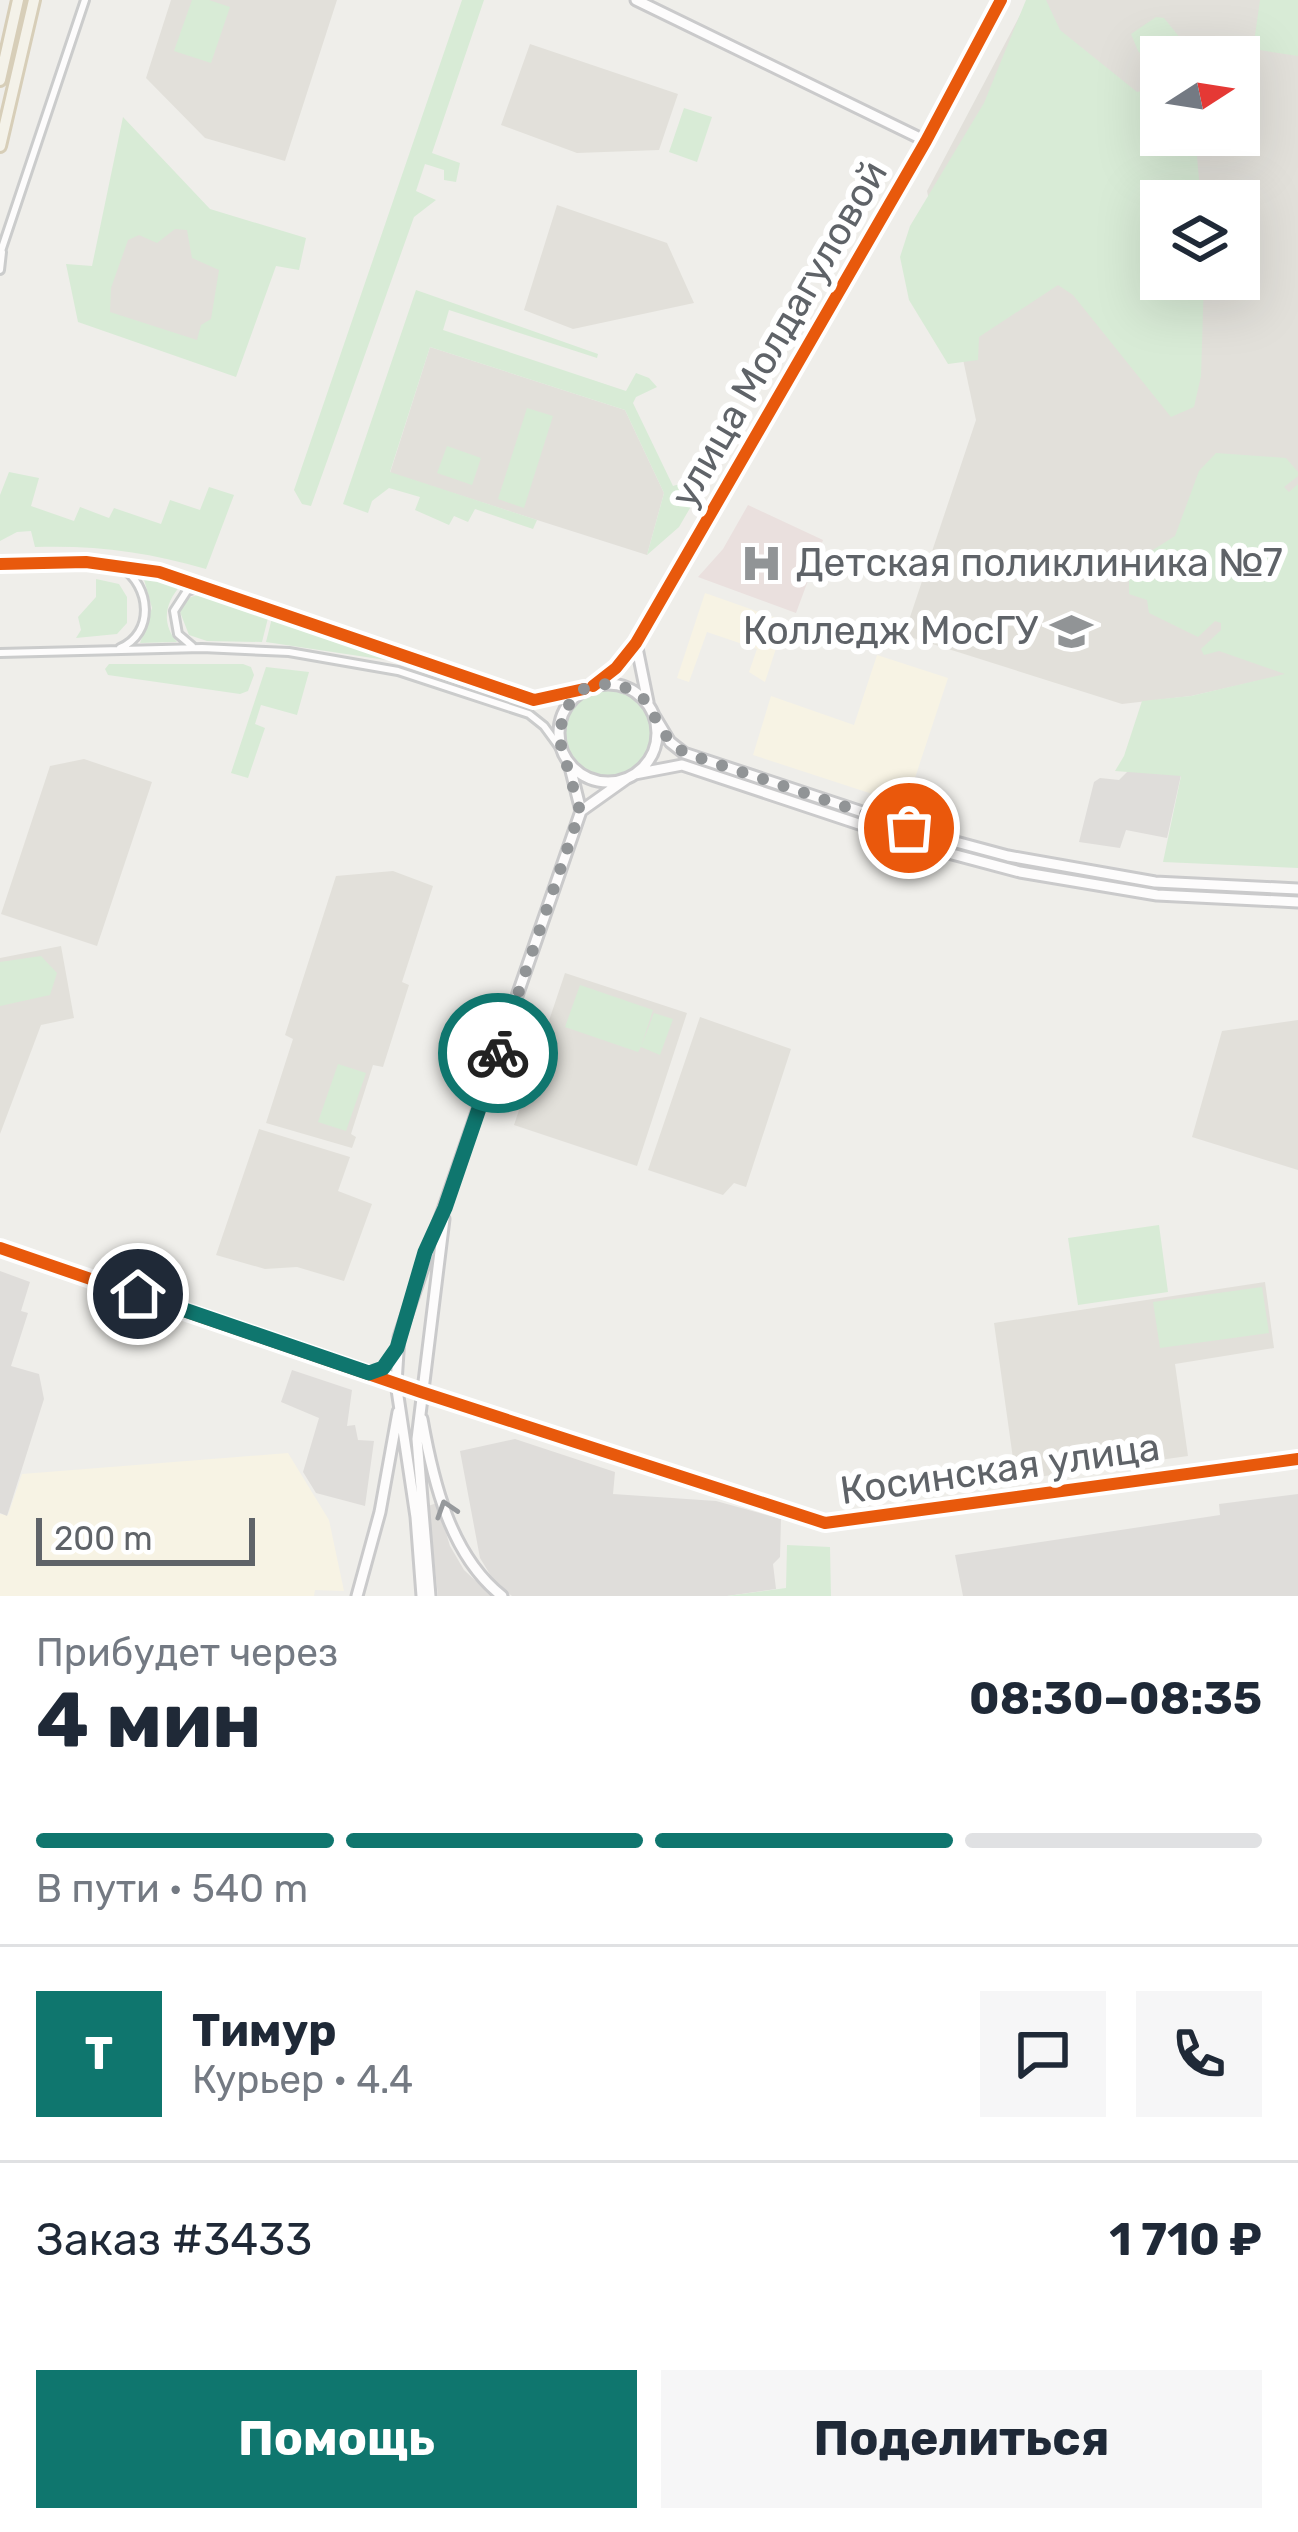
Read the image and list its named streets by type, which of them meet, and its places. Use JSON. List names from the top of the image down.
{
  "streets": {
    "main road": ["улица Молдагуловой", "Косинская улица"]
  },
  "places": {
    "hospital": ["Детская поликлиника №7"],
    "school or university": ["Колледж МосГУ"]
  },
  "scale_bar": "200 m",
  "north": "right",
  "page": {
    "scale": "200 m",
    "heading": ["4 мин", "Прибудет через", "08:30–08:35"],
    "panel": [
      "Тимур",
      "Курьер · 4.4",
      "Заказ #3433",
      "1 710 ₽"
    ],
    "bar": "В пути · 540 m",
    "round": "Т",
    "buttons": ["Помощь", "Поделиться"]
  }
}
